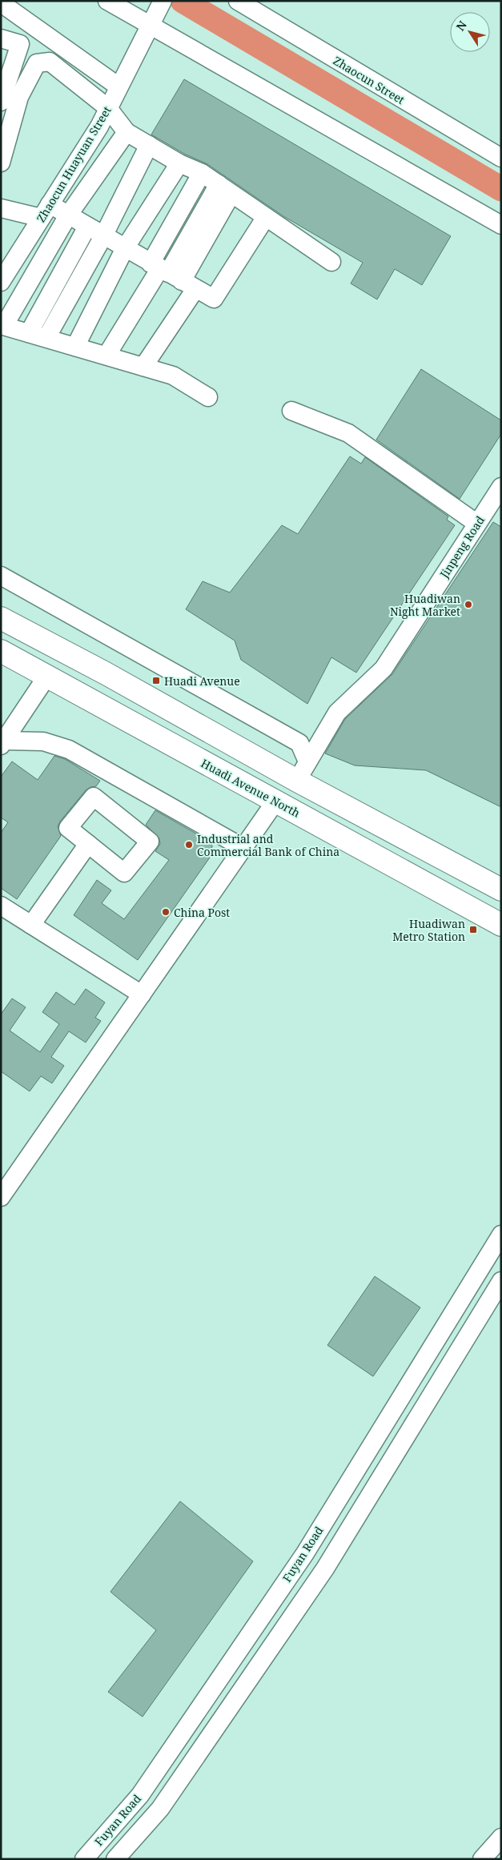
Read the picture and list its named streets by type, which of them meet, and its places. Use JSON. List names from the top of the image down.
{
  "streets": {
    "main road": ["Huadi Avenue North"],
    "street": [
      "Zhaocun Street",
      "Zhaocun Huayuan Street",
      "Jinpeng Road",
      "Fuyan Road"
    ]
  },
  "places": {
    "other": ["Huadiwan Night Market", "Industrial and Commercial Bank of China", "China Post"],
    "transit": ["Huadi Avenue", "Huadiwan Metro Station"]
  },
  "north": "top left"
}
